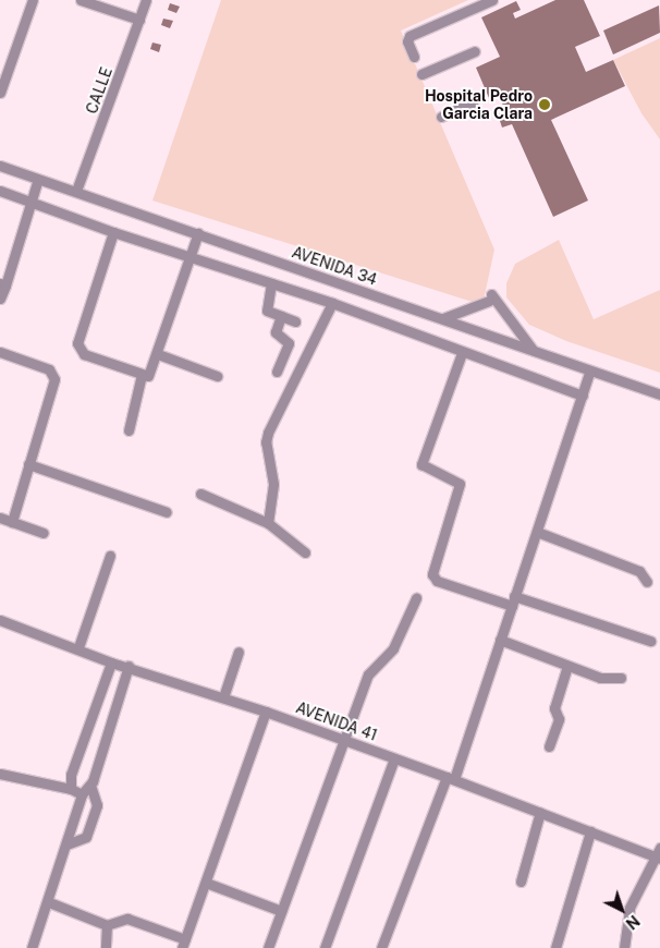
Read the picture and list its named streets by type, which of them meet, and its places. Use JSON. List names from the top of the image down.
{
  "streets": {
    "street": ["CALLE", "AVENIDA 34", "AVENIDA 41"]
  },
  "crossings": [
    ["CALLE", "AVENIDA 34"]
  ],
  "places": ["Hospital Pedro Garcia Clara"],
  "north": "bottom right"
}
